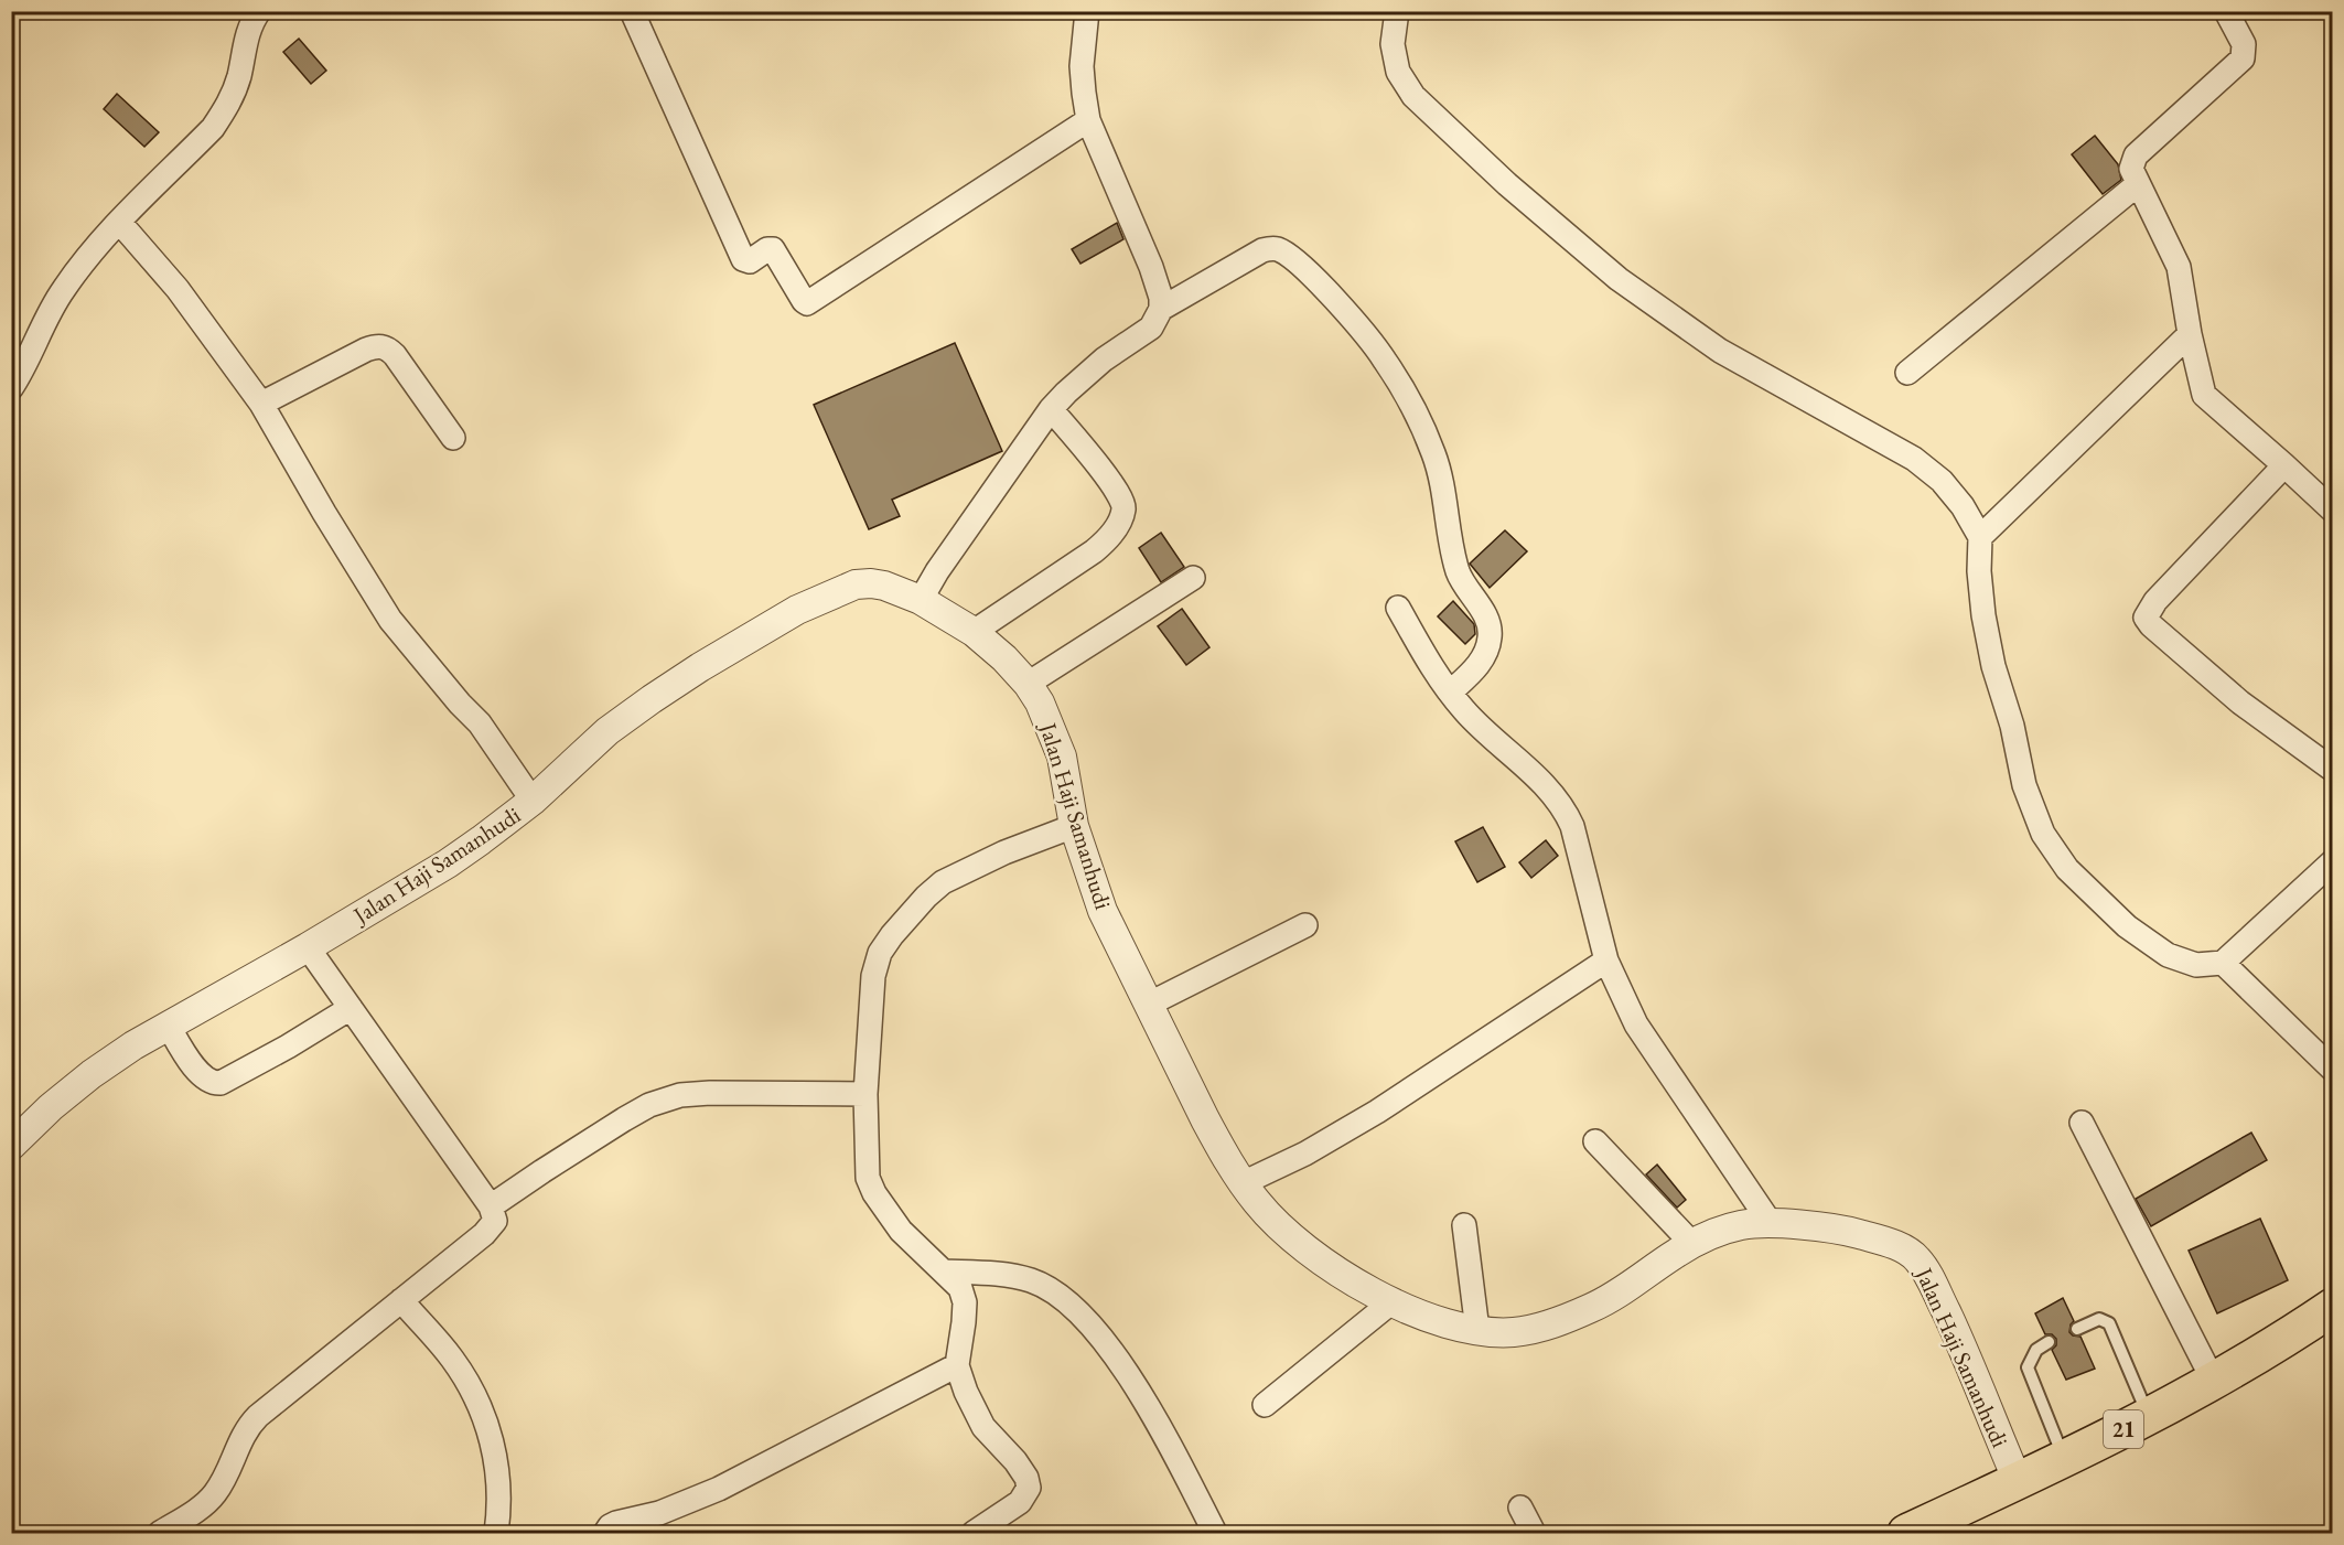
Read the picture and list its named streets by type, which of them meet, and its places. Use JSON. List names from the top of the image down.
{
  "streets": {
    "highway": ["21"],
    "street": ["Jalan Haji Samanhudi"]
  },
  "crossings": [
    ["Jalan Haji Samanhudi", "21"]
  ]
}
